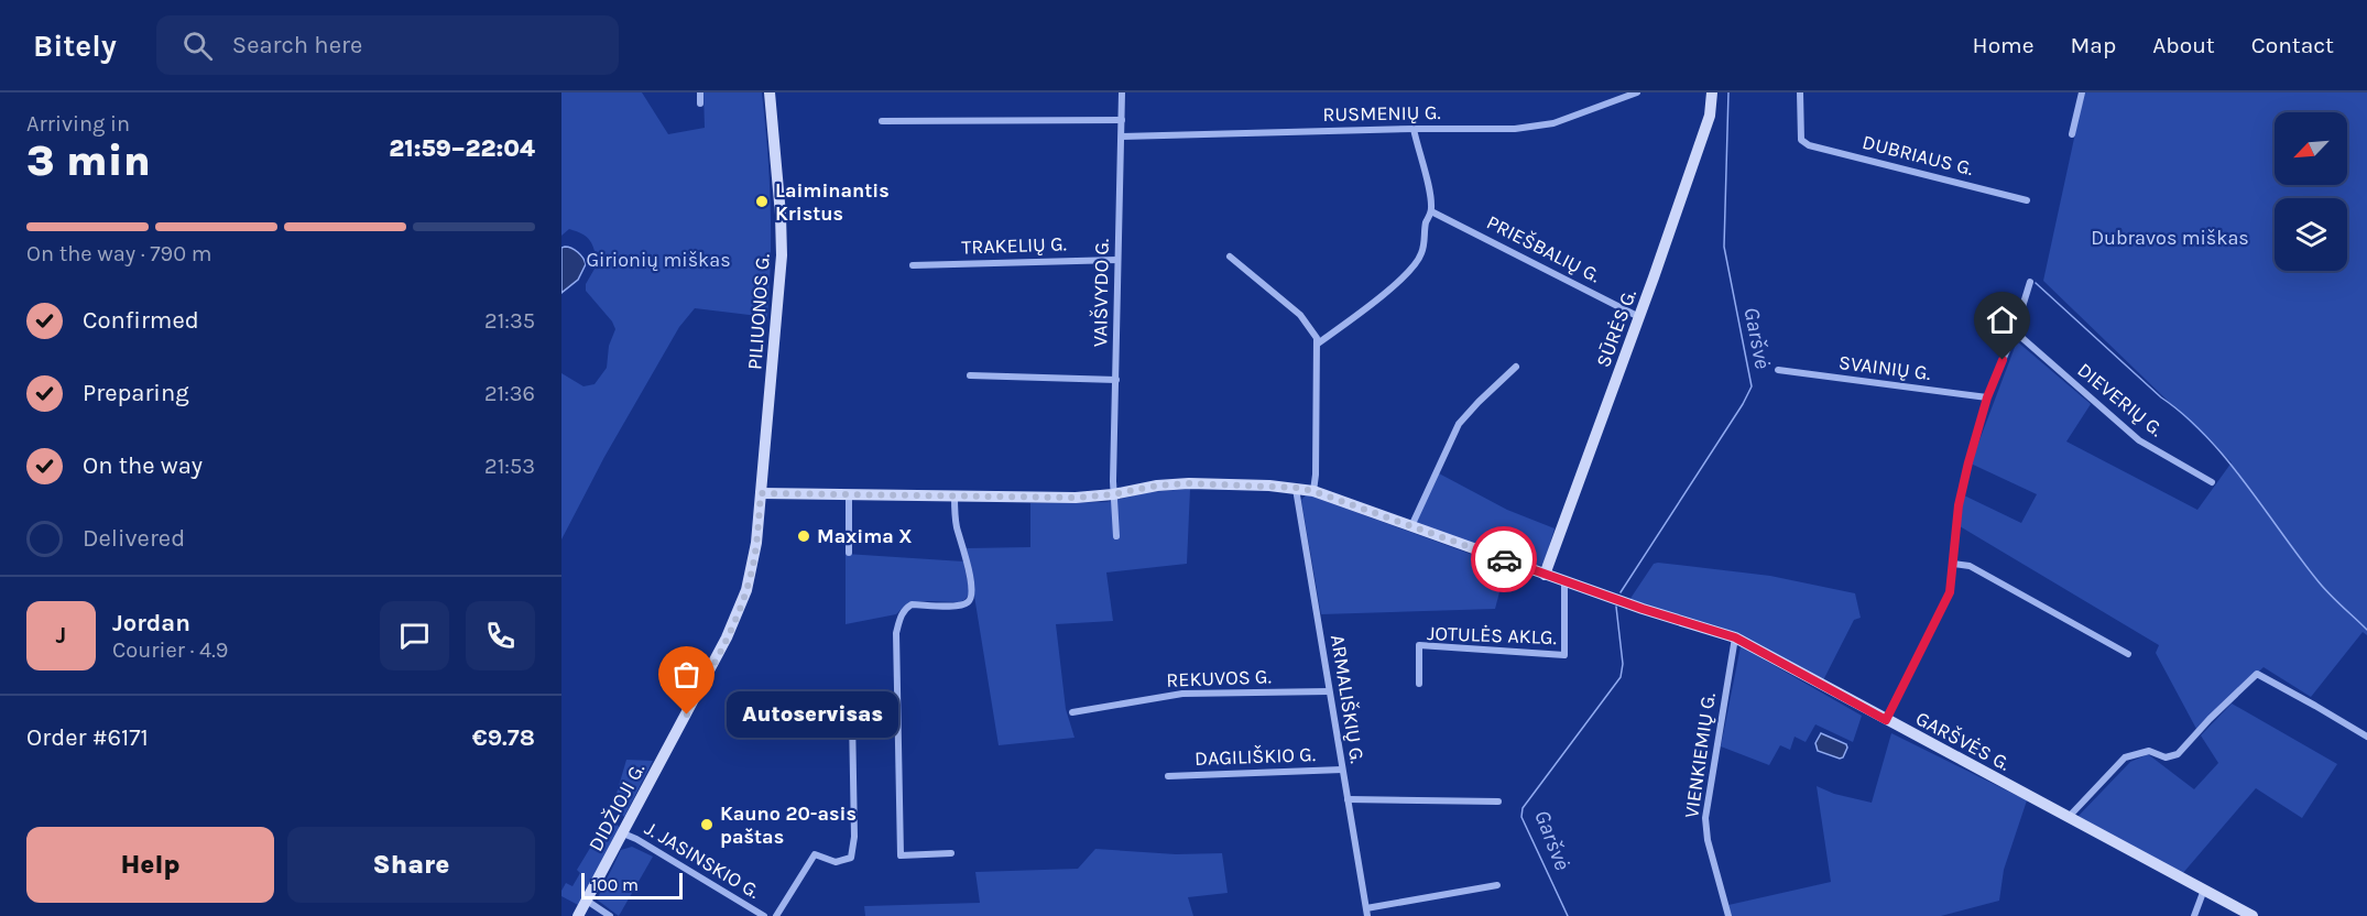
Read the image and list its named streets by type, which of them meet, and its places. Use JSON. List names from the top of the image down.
{
  "streets": {
    "main road": [
      "PILIUONOS G.",
      "SŪRĖS G.",
      "GARŠVĖS G.",
      "DIDŽIOJI G."
    ],
    "street": [
      "RUSMENIŲ G.",
      "DUBRIAUS G.",
      "TRAKELIŲ G.",
      "PRIEŠBALIŲ G.",
      "VAIŠVYDO G.",
      "SVAINIŲ G.",
      "DIEVERIŲ G.",
      "JOTULĖS AKLG.",
      "REKUVOS G.",
      "ARMALIŠKIŲ G.",
      "VIENKIEMIŲ G.",
      "DAGILIŠKIO G.",
      "J. JASINSKIO G."
    ]
  },
  "crossings": [
    ["RUSMENIŲ G.", "VAIŠVYDO G."],
    ["TRAKELIŲ G.", "VAIŠVYDO G."],
    ["PRIEŠBALIŲ G.", "SŪRĖS G."],
    ["VAIŠVYDO G.", "GARŠVĖS G."],
    ["PILIUONOS G.", "GARŠVĖS G."],
    ["PILIUONOS G.", "DIDŽIOJI G."],
    ["SŪRĖS G.", "GARŠVĖS G."],
    ["JOTULĖS AKLG.", "GARŠVĖS G."],
    ["REKUVOS G.", "ARMALIŠKIŲ G."],
    ["ARMALIŠKIŲ G.", "GARŠVĖS G."],
    ["ARMALIŠKIŲ G.", "DAGILIŠKIO G."],
    ["GARŠVĖS G.", "VIENKIEMIŲ G."],
    ["GARŠVĖS G.", "DIDŽIOJI G."],
    ["DIDŽIOJI G.", "J. JASINSKIO G."]
  ],
  "water": ["Garšvė"],
  "parks": ["Dubravos miškas", "Girionių miškas"],
  "places": [
    "Laiminantis Kristus",
    "Maxima X",
    "Autoservisas",
    "Kauno 20-asis paštas"
  ],
  "scale_bar": "100 m",
  "north": "bottom left",
  "page": {
    "header": "Bitely",
    "search": "Search here",
    "nav": [
      "Home",
      "Map",
      "About",
      "Contact"
    ],
    "heading": ["3 min", "Arriving in", "21:59–22:04"],
    "panel": [
      "Jordan",
      "Courier · 4.9",
      "Order #6171",
      "€9.78"
    ],
    "bar": "On the way · 790 m",
    "list": [
      ["Confirmed", "21:35"],
      ["Preparing", "21:36"],
      ["On the way", "21:53"],
      "Delivered"
    ],
    "round": "J",
    "bubble": "Autoservisas",
    "buttons": ["Help", "Share"],
    "scale": "100 m"
  }
}
